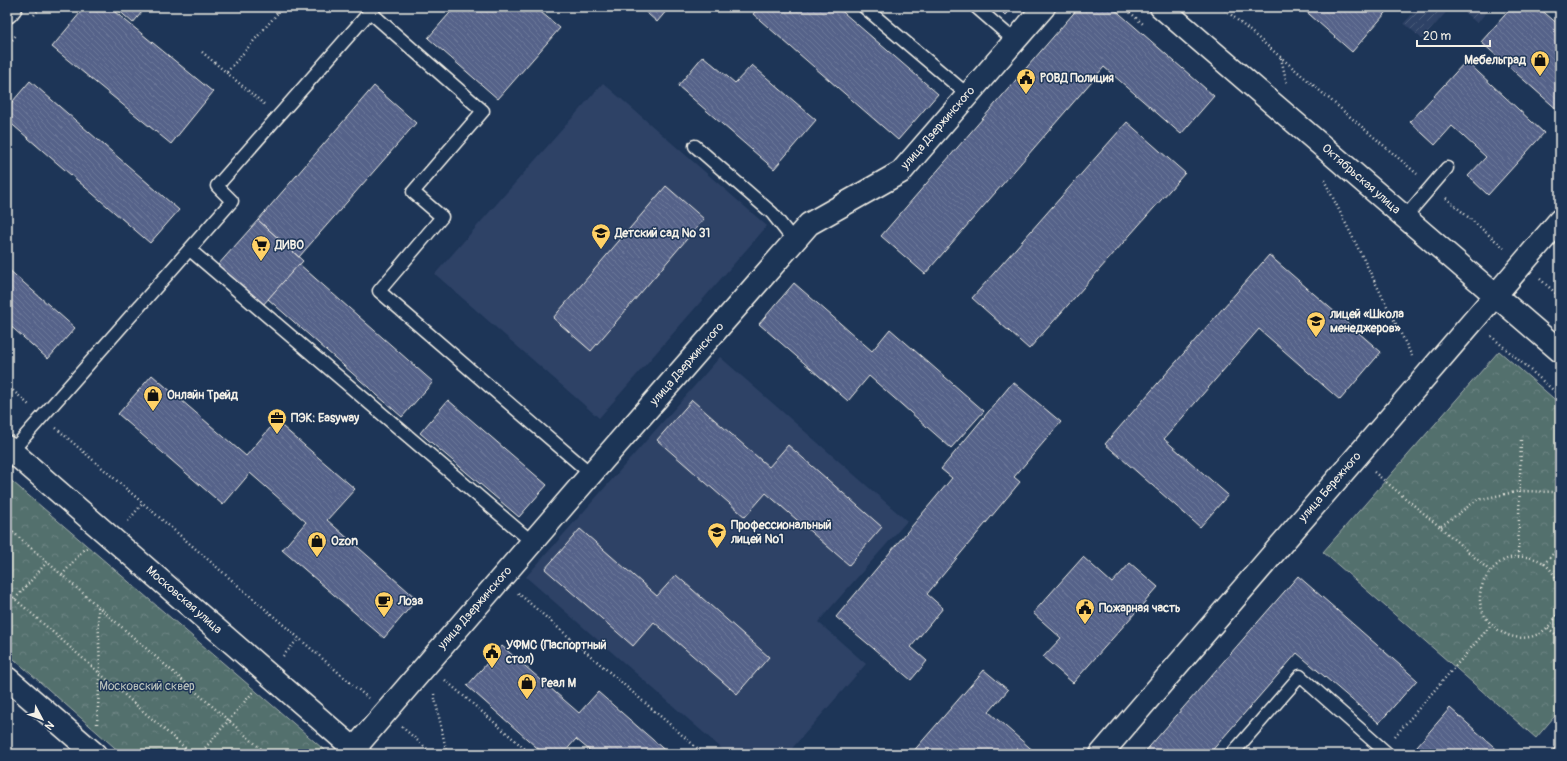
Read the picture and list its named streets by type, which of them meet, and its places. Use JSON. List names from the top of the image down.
{
  "streets": {
    "street": [
      "улица Дзержинского",
      "Октябрьская улица",
      "улица Бережного",
      "Московская улица"
    ]
  },
  "crossings": [
    ["улица Дзержинского", "Московская улица"],
    ["Октябрьская улица", "улица Бережного"]
  ],
  "parks": ["Московский сквер"],
  "places": {
    "shop": [
      "Мебельград",
      "Онлайн Трейд",
      "Ozon",
      "Реал М"
    ],
    "public building": ["РОВД Полиция", "Пожарная часть", "УФМС (Паспортный стол)"],
    "school or university": ["Детский сад № 31", "лицей «Школа менеджеров»", "Профессиональный лицей №1"],
    "supermarket": ["ДИВО"],
    "office": ["ПЭК: Easyway"],
    "cafe": ["Лоза"]
  },
  "scale_bar": "20 m",
  "north": "bottom right"
}
